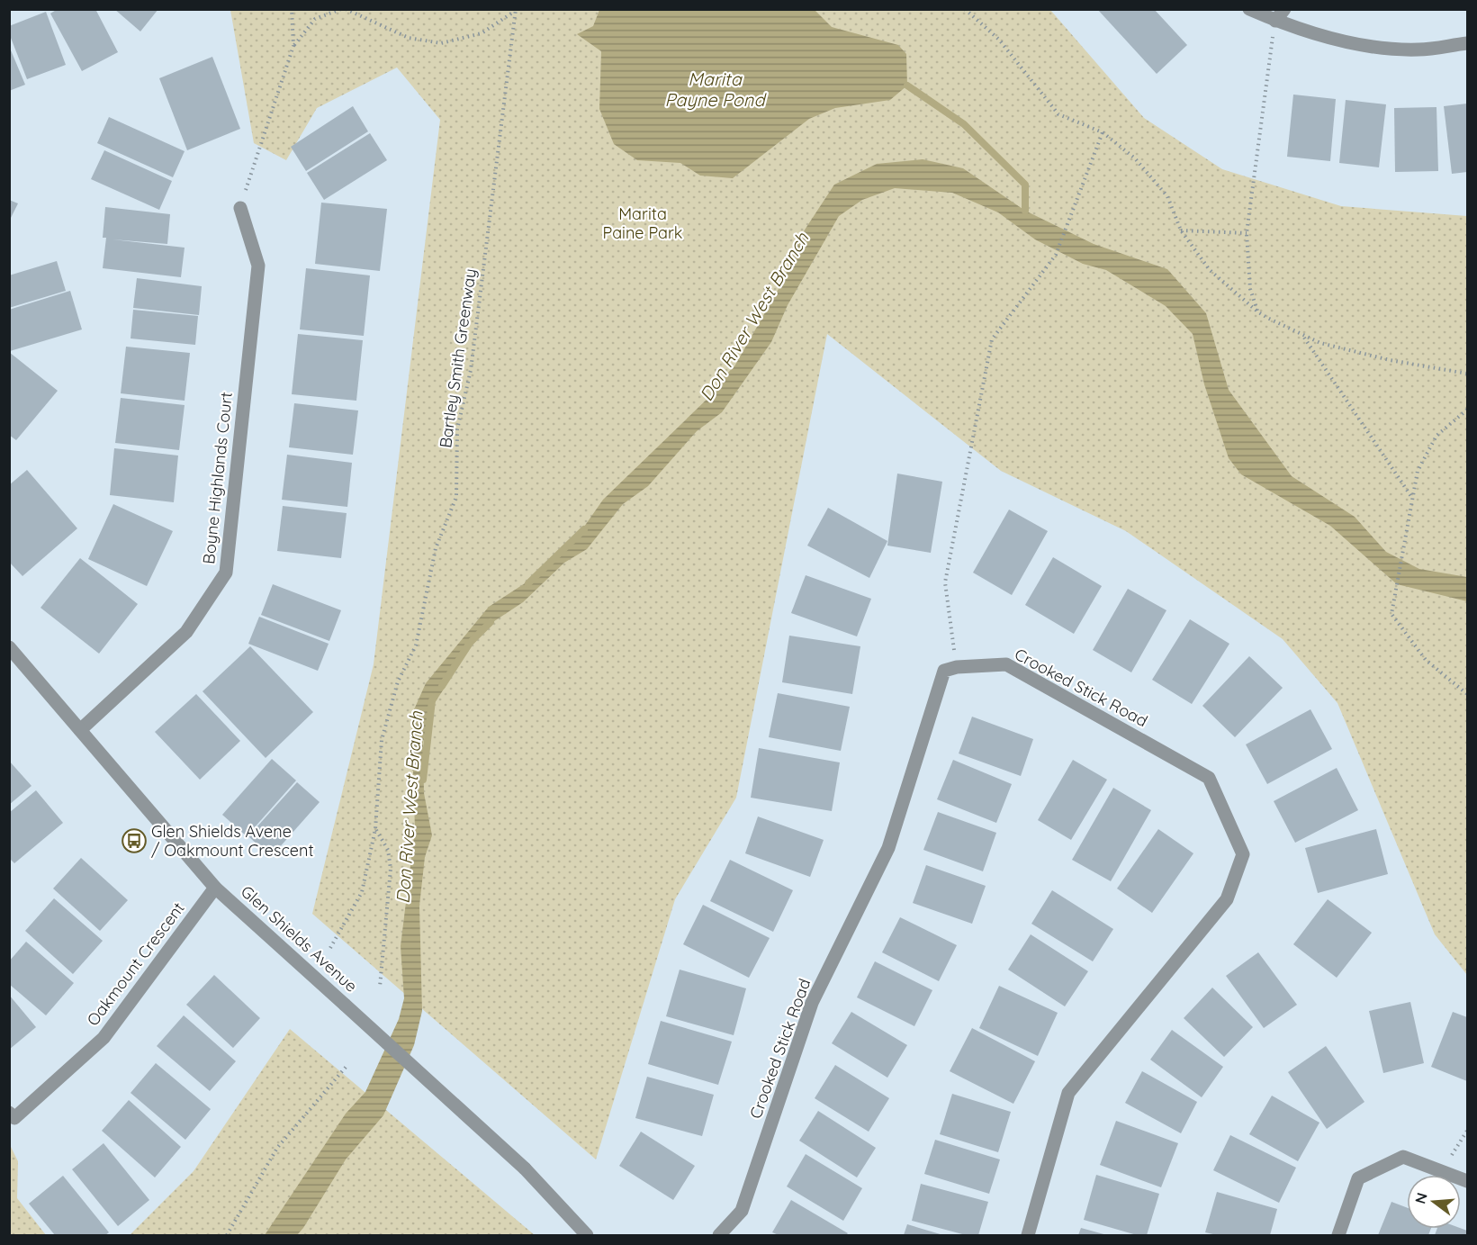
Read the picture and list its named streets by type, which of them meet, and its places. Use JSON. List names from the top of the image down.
{
  "streets": {
    "street": [
      "Boyne Highlands Court",
      "Crooked Stick Road",
      "Glen Shields Avenue",
      "Oakmount Crescent"
    ],
    "path": ["Bartley Smith Greenway"]
  },
  "crossings": [
    ["Boyne Highlands Court", "Glen Shields Avenue"],
    ["Glen Shields Avenue", "Oakmount Crescent"]
  ],
  "water": ["Marita Payne Pond", "Don River West Branch"],
  "parks": ["Marita Paine Park"],
  "places": {
    "bus stop": ["Glen Shields Avene / Oakmount Crescent"]
  },
  "north": "left"
}
